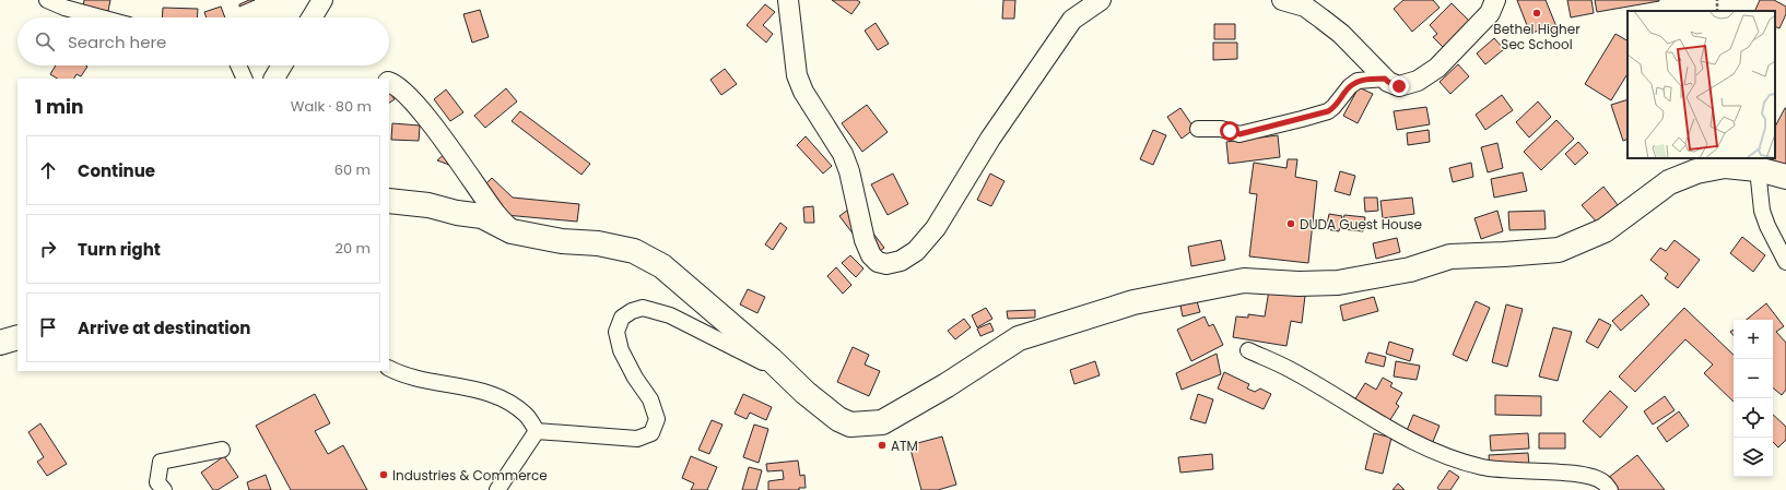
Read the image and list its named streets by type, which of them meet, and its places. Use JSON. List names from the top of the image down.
{
  "places": [
    "Bethel Higher Sec School",
    "DUDA Guest House",
    "ATM",
    "Industries & Commerce"
  ],
  "page": {
    "search": "Search here",
    "heading": ["1 min", "Walk · 80 m"],
    "list": [
      ["Continue", "60 m"],
      ["Turn right", "20 m"],
      "Arrive at destination"
    ],
    "map_buttons": ["+", "−"]
  }
}
